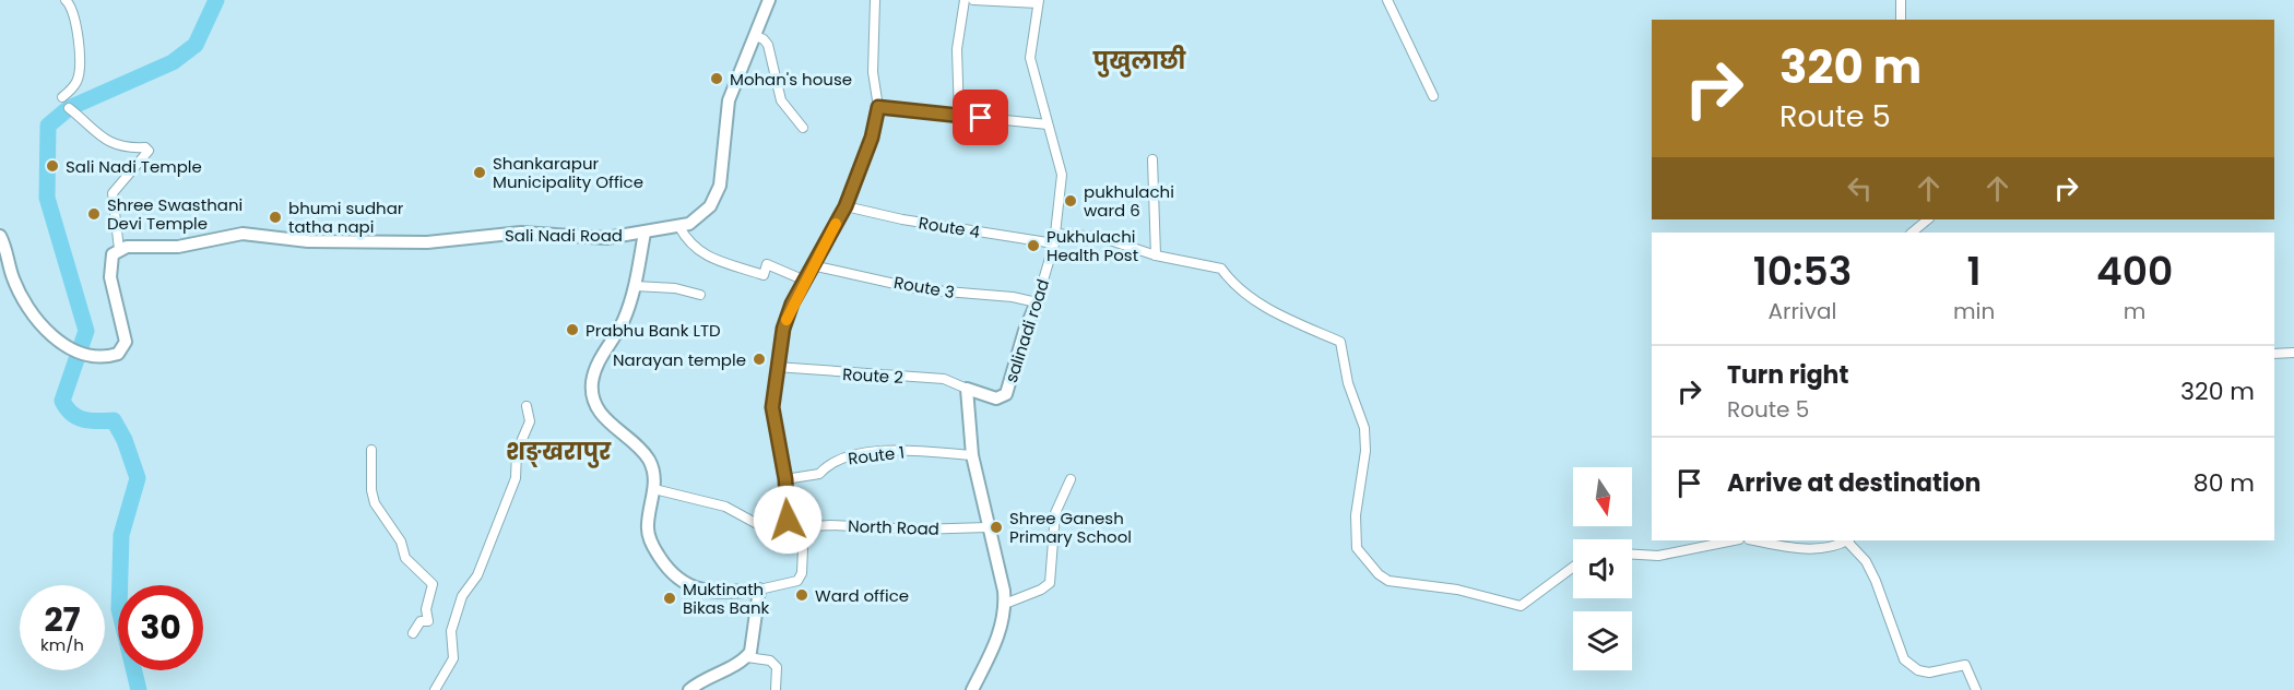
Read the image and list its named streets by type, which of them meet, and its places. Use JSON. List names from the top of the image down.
{
  "streets": {
    "main road": ["Sali Nadi Road", "salinadi road"],
    "street": [
      "Route 4",
      "Route 3",
      "Route 2",
      "Route 1",
      "North Road"
    ]
  },
  "crossings": [
    ["Route 4", "salinadi road"],
    ["Sali Nadi Road", "North Road"],
    ["Route 3", "salinadi road"],
    ["salinadi road", "Route 2"]
  ],
  "districts": ["पुखुलाछी", "शङ्खरापुर"],
  "places": [
    "Mohan's house",
    "Sali Nadi Temple",
    "Shankarapur Municipality Office",
    "pukhulachi ward 6",
    "Shree Swasthani Devi Temple",
    "bhumi sudhar tatha napi",
    "Pukhulachi Health Post",
    "Prabhu Bank LTD",
    "Narayan temple",
    "Shree Ganesh Primary School",
    "Ward office",
    "Muktinath Bikas Bank"
  ],
  "north": "bottom",
  "page": {
    "turn": ["320 m", "Route 5"],
    "eta": [
      "10:53",
      "Arrival",
      "1",
      "min",
      "400",
      "m"
    ],
    "list": [
      {
        "name": "Turn right",
        "note": "Route 5",
        "value": "320 m"
      },
      {
        "name": "Arrive at destination",
        "value": "80 m"
      }
    ],
    "speed": "27 km/h",
    "limit": "30"
  }
}
